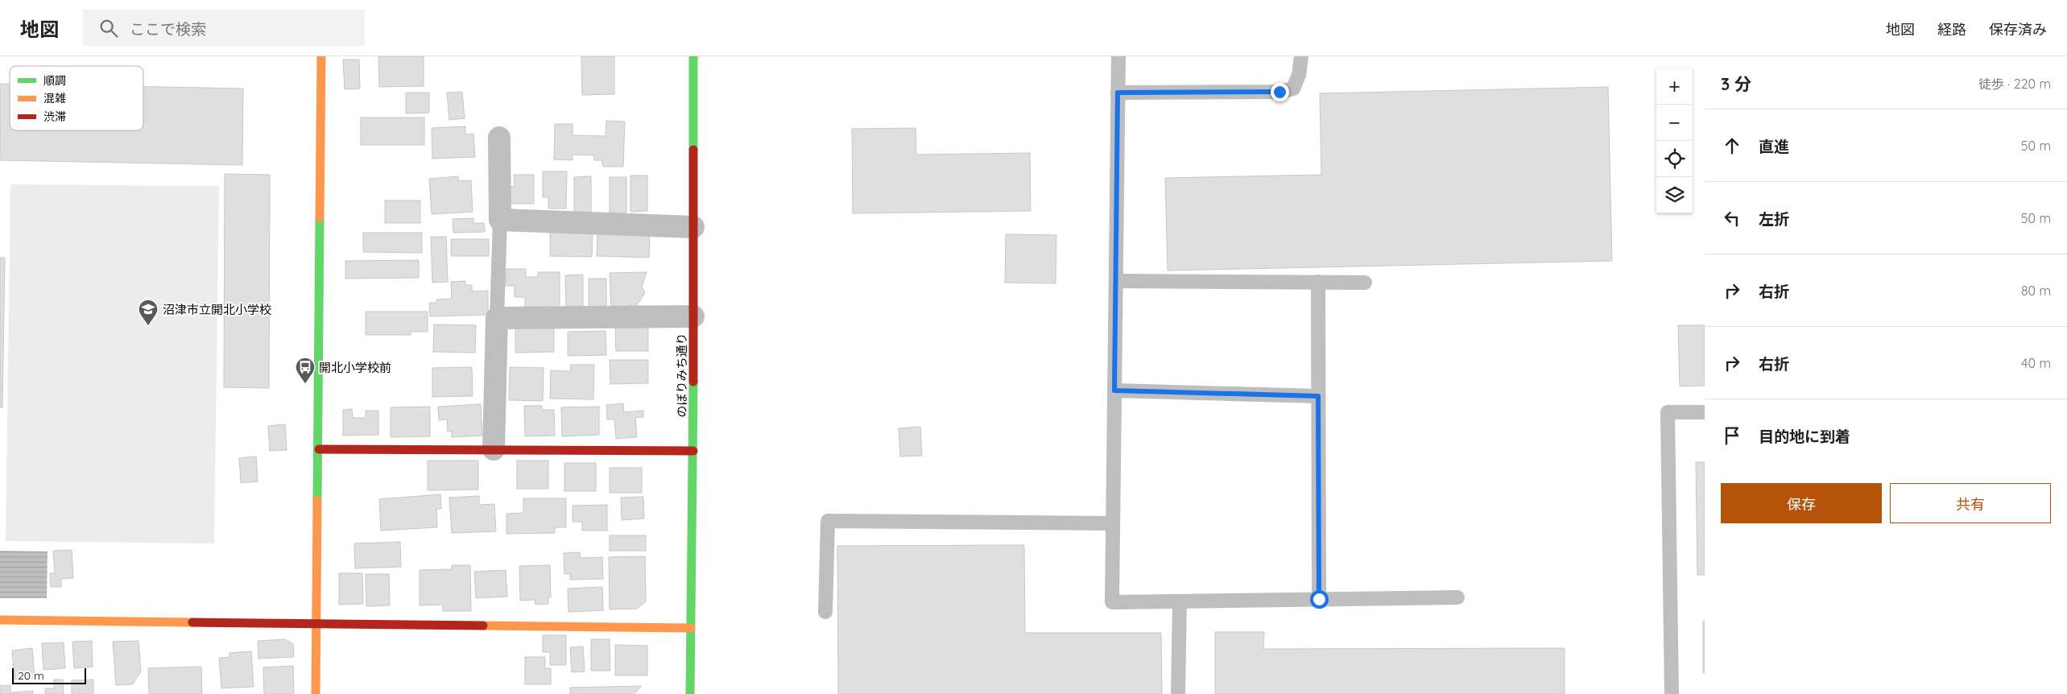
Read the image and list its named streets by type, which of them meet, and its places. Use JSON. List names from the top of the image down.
{
  "streets": {
    "street": ["のぼりみち通り"]
  },
  "places": {
    "school or university": ["沼津市立開北小学校"],
    "bus stop": ["開北小学校前"]
  },
  "legend": ["順調", "混雑", "渋滞"],
  "scale_bar": "20 m",
  "page": {
    "header": "地図",
    "search": "ここで検索",
    "nav": ["地図", "経路", "保存済み"],
    "heading": ["3 分", "徒歩 · 220 m"],
    "map_buttons": ["+", "−"],
    "list": [
      ["直進", "50 m"],
      ["左折", "50 m"],
      ["右折", "80 m"],
      ["右折", "40 m"],
      "目的地に到着"
    ],
    "buttons": ["保存", "共有"],
    "scale": "20 m"
  }
}
